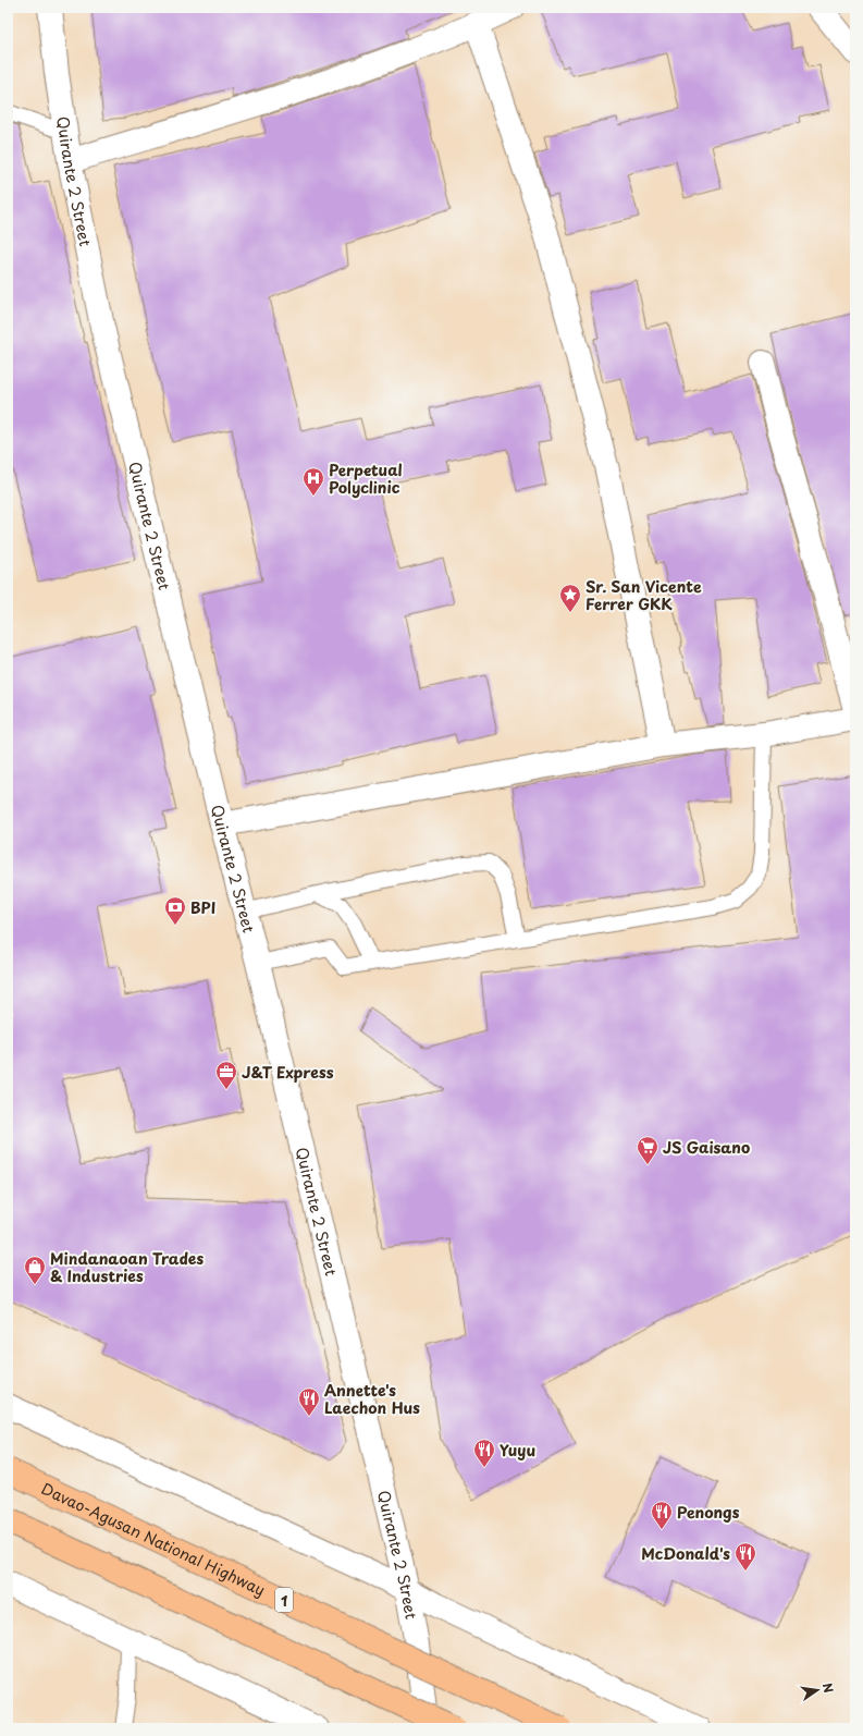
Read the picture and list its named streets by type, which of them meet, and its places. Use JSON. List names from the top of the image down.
{
  "streets": {
    "highway": ["Davao-Agusan National Highway", "1"],
    "street": ["Quirante 2 Street"]
  },
  "places": {
    "hospital": ["Perpetual Polyclinic"],
    "place": ["Sr. San Vicente Ferrer GKK"],
    "bank": ["BPI"],
    "office": ["J&T Express"],
    "supermarket": ["JS Gaisano"],
    "shop": ["Mindanaoan Trades & Industries"],
    "restaurant": [
      "Annette's Laechon Hus",
      "Yuyu",
      "Penongs",
      "McDonald's"
    ]
  },
  "north": "right"
}
